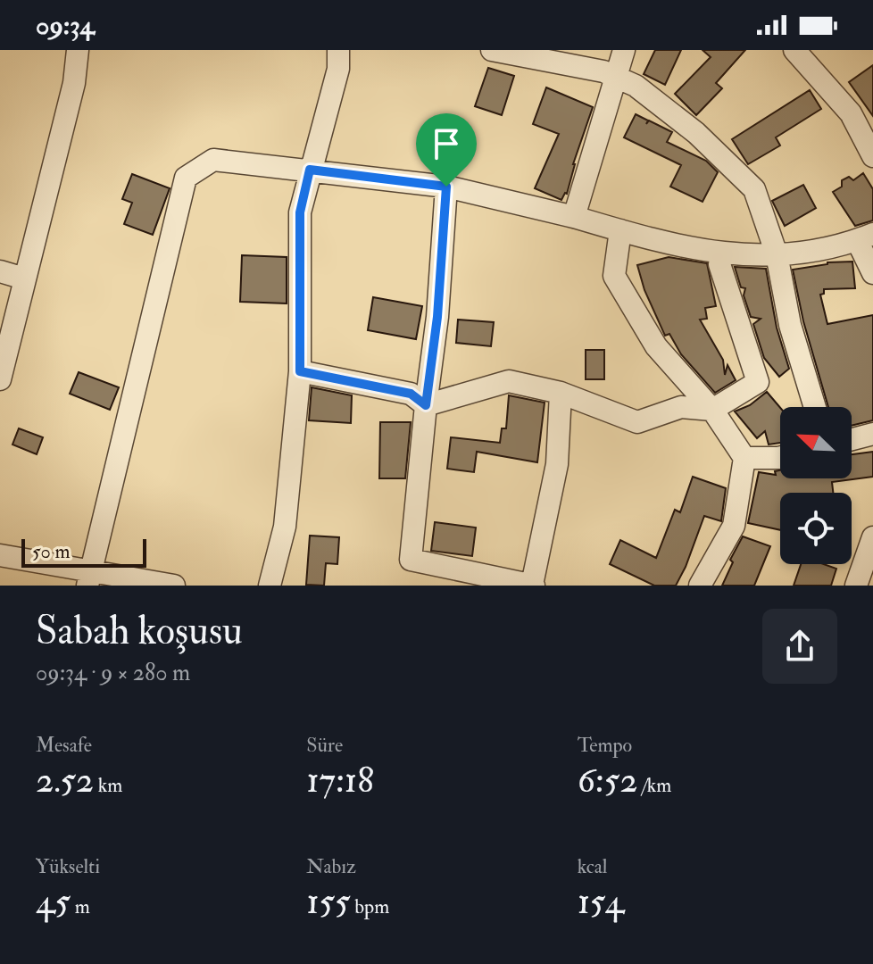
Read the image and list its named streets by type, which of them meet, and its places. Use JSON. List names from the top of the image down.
{
  "scale_bar": "50 m",
  "north": "top left",
  "page": {
    "status": "09:34",
    "scale": "50 m",
    "heading": ["Sabah koşusu", "09:34 · 9 × 280 m"],
    "stats": [
      ["Mesafe", "2.52 km"],
      ["Süre", "17:18"],
      ["Tempo", "6:52 /km"],
      ["Yükselti", "45 m"],
      ["Nabız", "155 bpm"],
      ["kcal", "154"]
    ]
  }
}
